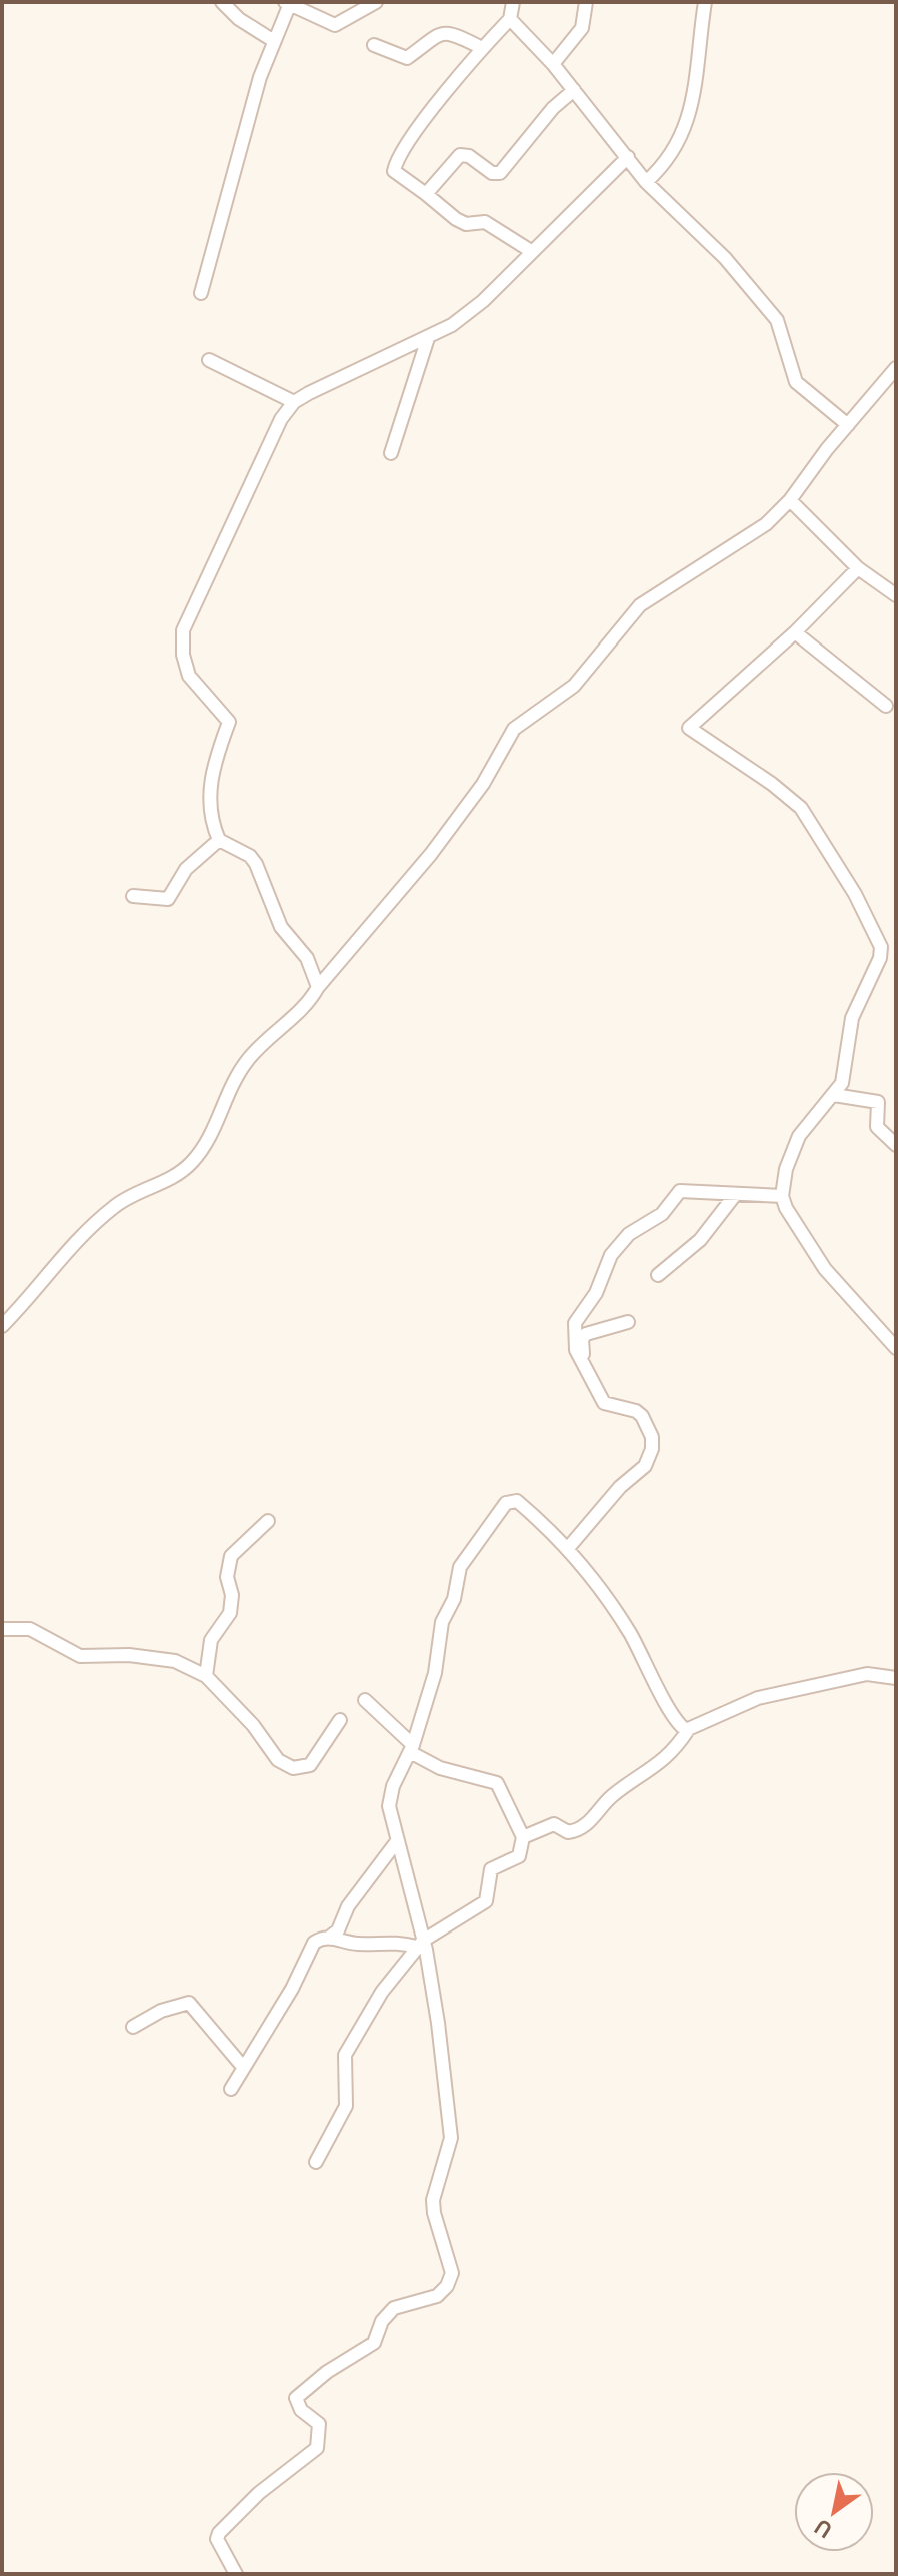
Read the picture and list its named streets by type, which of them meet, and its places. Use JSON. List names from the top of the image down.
{
  "north": "bottom left"
}
